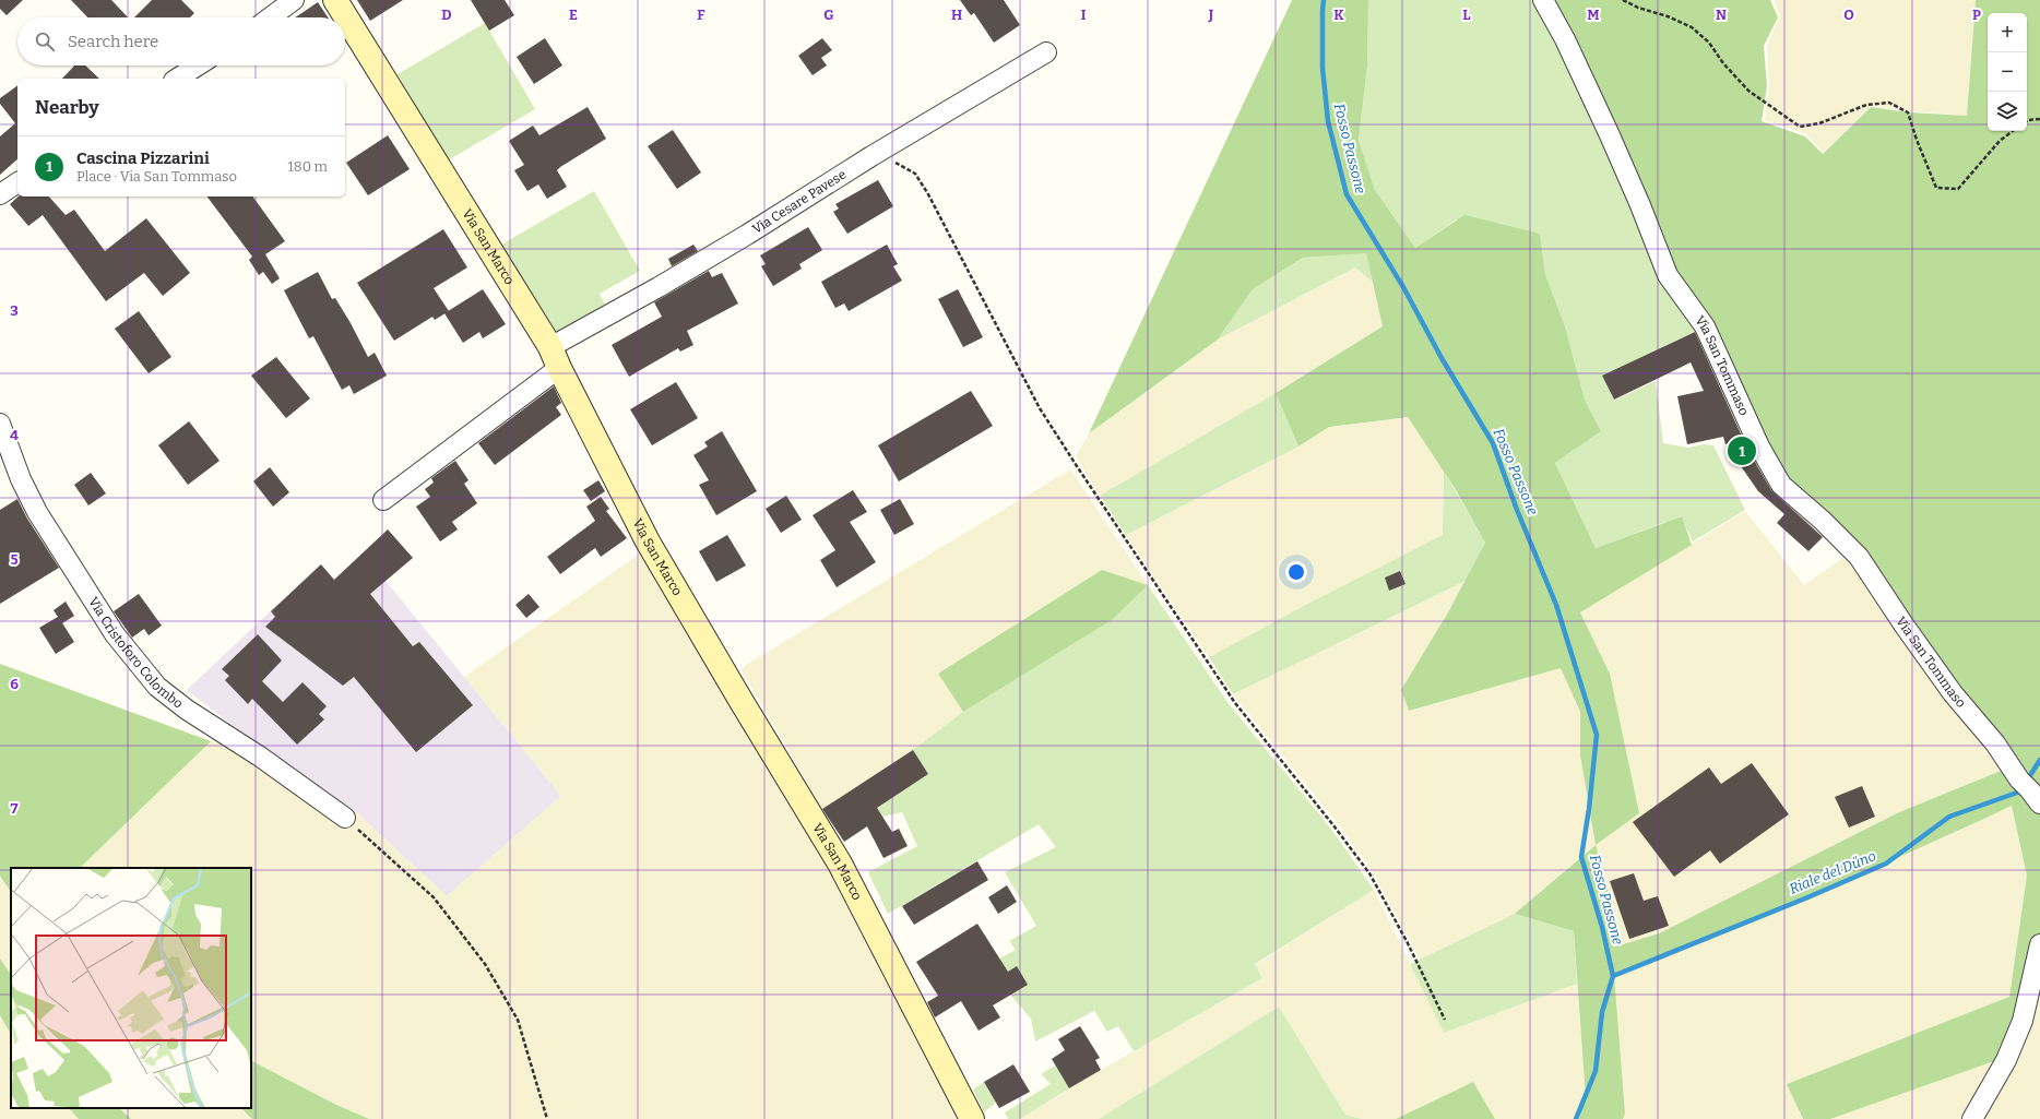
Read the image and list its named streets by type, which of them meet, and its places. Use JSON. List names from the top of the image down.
{
  "streets": {
    "street": [
      "Via Cesare Pavese",
      "Via San Marco",
      "Via San Tommaso",
      "Via Cristoforo Colombo"
    ]
  },
  "crossings": [
    ["Via Cesare Pavese", "Via San Marco"]
  ],
  "water": ["Fosso Passone", "Riale del Dűno"],
  "page": {
    "map_buttons": ["+", "−"],
    "search": "Search here",
    "heading": "Nearby",
    "list": [
      {
        "mark": "1",
        "name": "Cascina Pizzarini",
        "note": "Place · Via San Tommaso",
        "value": "180 m"
      }
    ],
    "pins": "1"
  },
  "grid": {
    "columns": [
      "D",
      "E",
      "F",
      "G",
      "H",
      "I",
      "J",
      "K",
      "L",
      "M",
      "N",
      "O",
      "P"
    ],
    "rows": [
      "3",
      "4",
      "5",
      "6",
      "7"
    ]
  }
}
